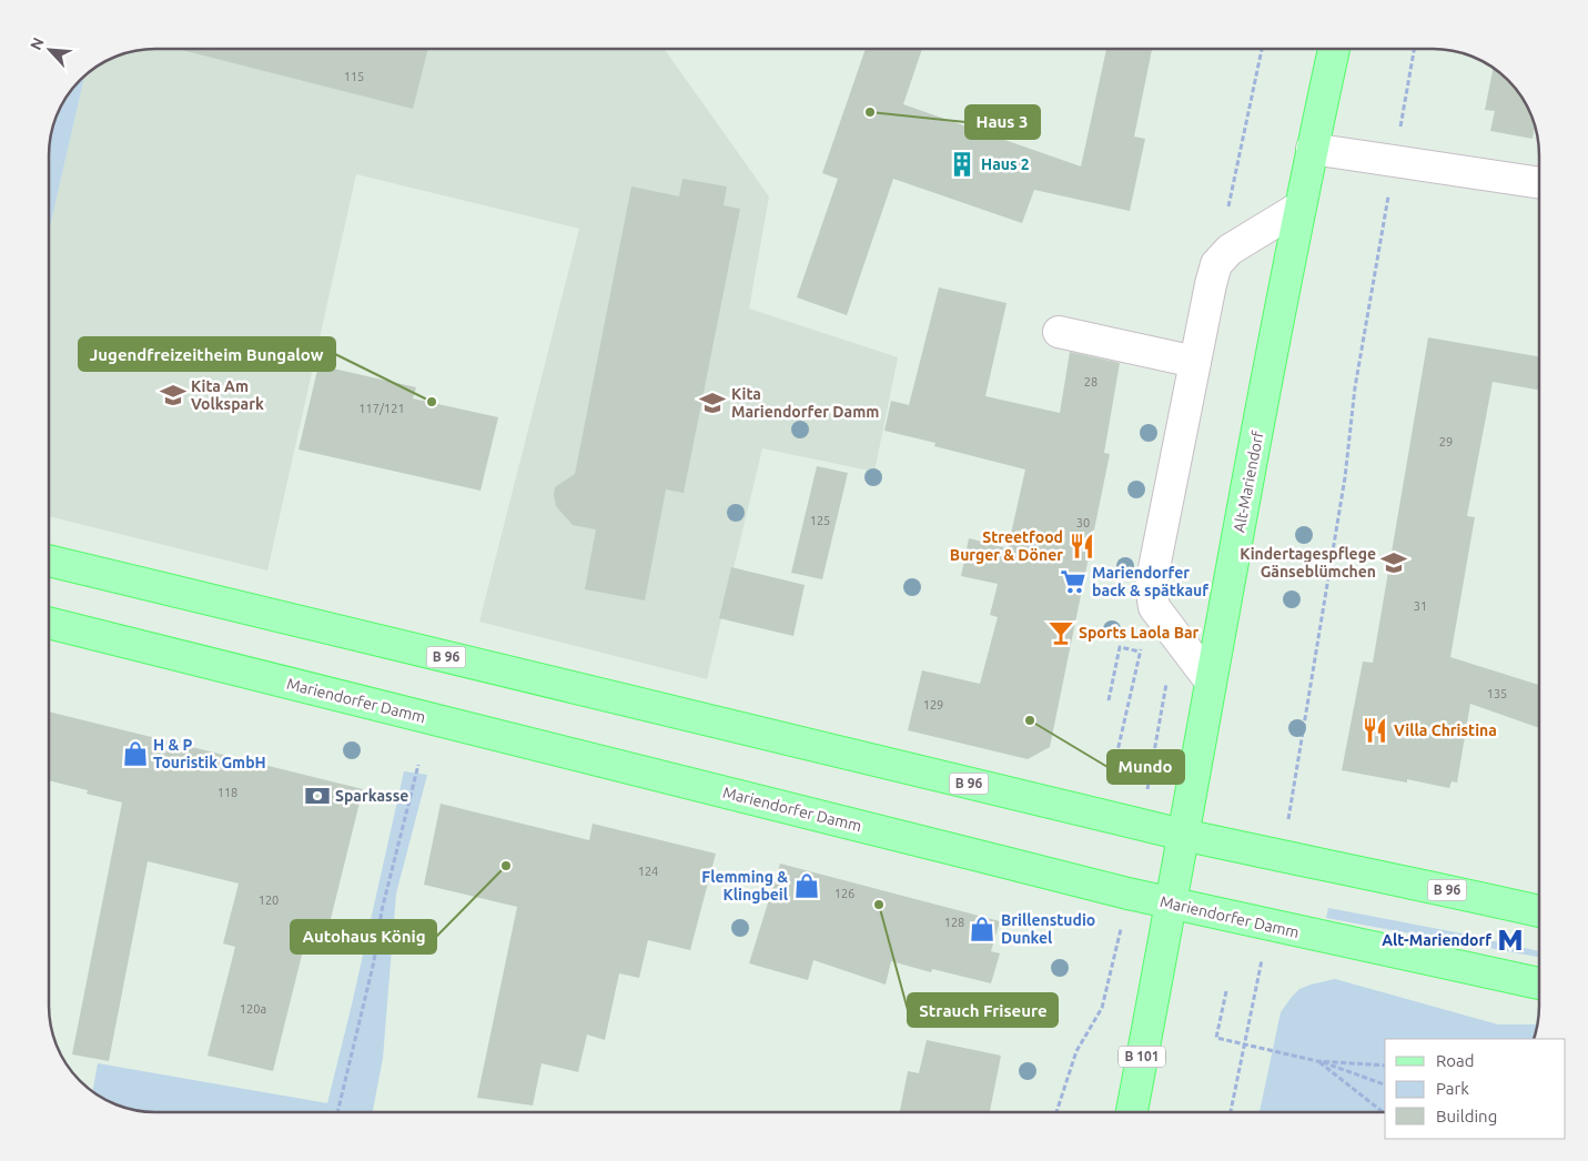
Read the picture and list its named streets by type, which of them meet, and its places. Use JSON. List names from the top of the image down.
{
  "streets": {
    "main road": [
      "Alt-Mariendorf",
      "B 96",
      "Mariendorfer Damm",
      "B 101"
    ]
  },
  "crossings": [
    ["Alt-Mariendorf", "B 96"],
    ["Alt-Mariendorf", "Mariendorfer Damm"]
  ],
  "places": {
    "other": [
      "Haus 3",
      "Jugendfreizeitheim Bungalow",
      "Mundo",
      "Autohaus König",
      "Strauch Friseure"
    ],
    "building": ["Haus 2"],
    "school or university": ["Kita Am Volkspark", "Kita Mariendorfer Damm", "Kindertagespflege Gänseblümchen"],
    "restaurant": ["Streetfood Burger & Döner", "Villa Christina"],
    "supermarket": ["Mariendorfer back & spätkauf"],
    "bar": ["Sports Laola Bar"],
    "shop": ["H & P Touristik GmbH", "Flemming & Klingbeil", "Brillenstudio Dunkel"],
    "bank": ["Sparkasse"],
    "metro station": ["Alt-Mariendorf"]
  },
  "house_numbers": [
    "115",
    "28",
    "117/121",
    "29",
    "125",
    "30",
    "31",
    "135",
    "129",
    "118",
    "124",
    "126",
    "120",
    "128",
    "120a"
  ],
  "legend": ["Road", "Park", "Building"],
  "north": "top left"
}
